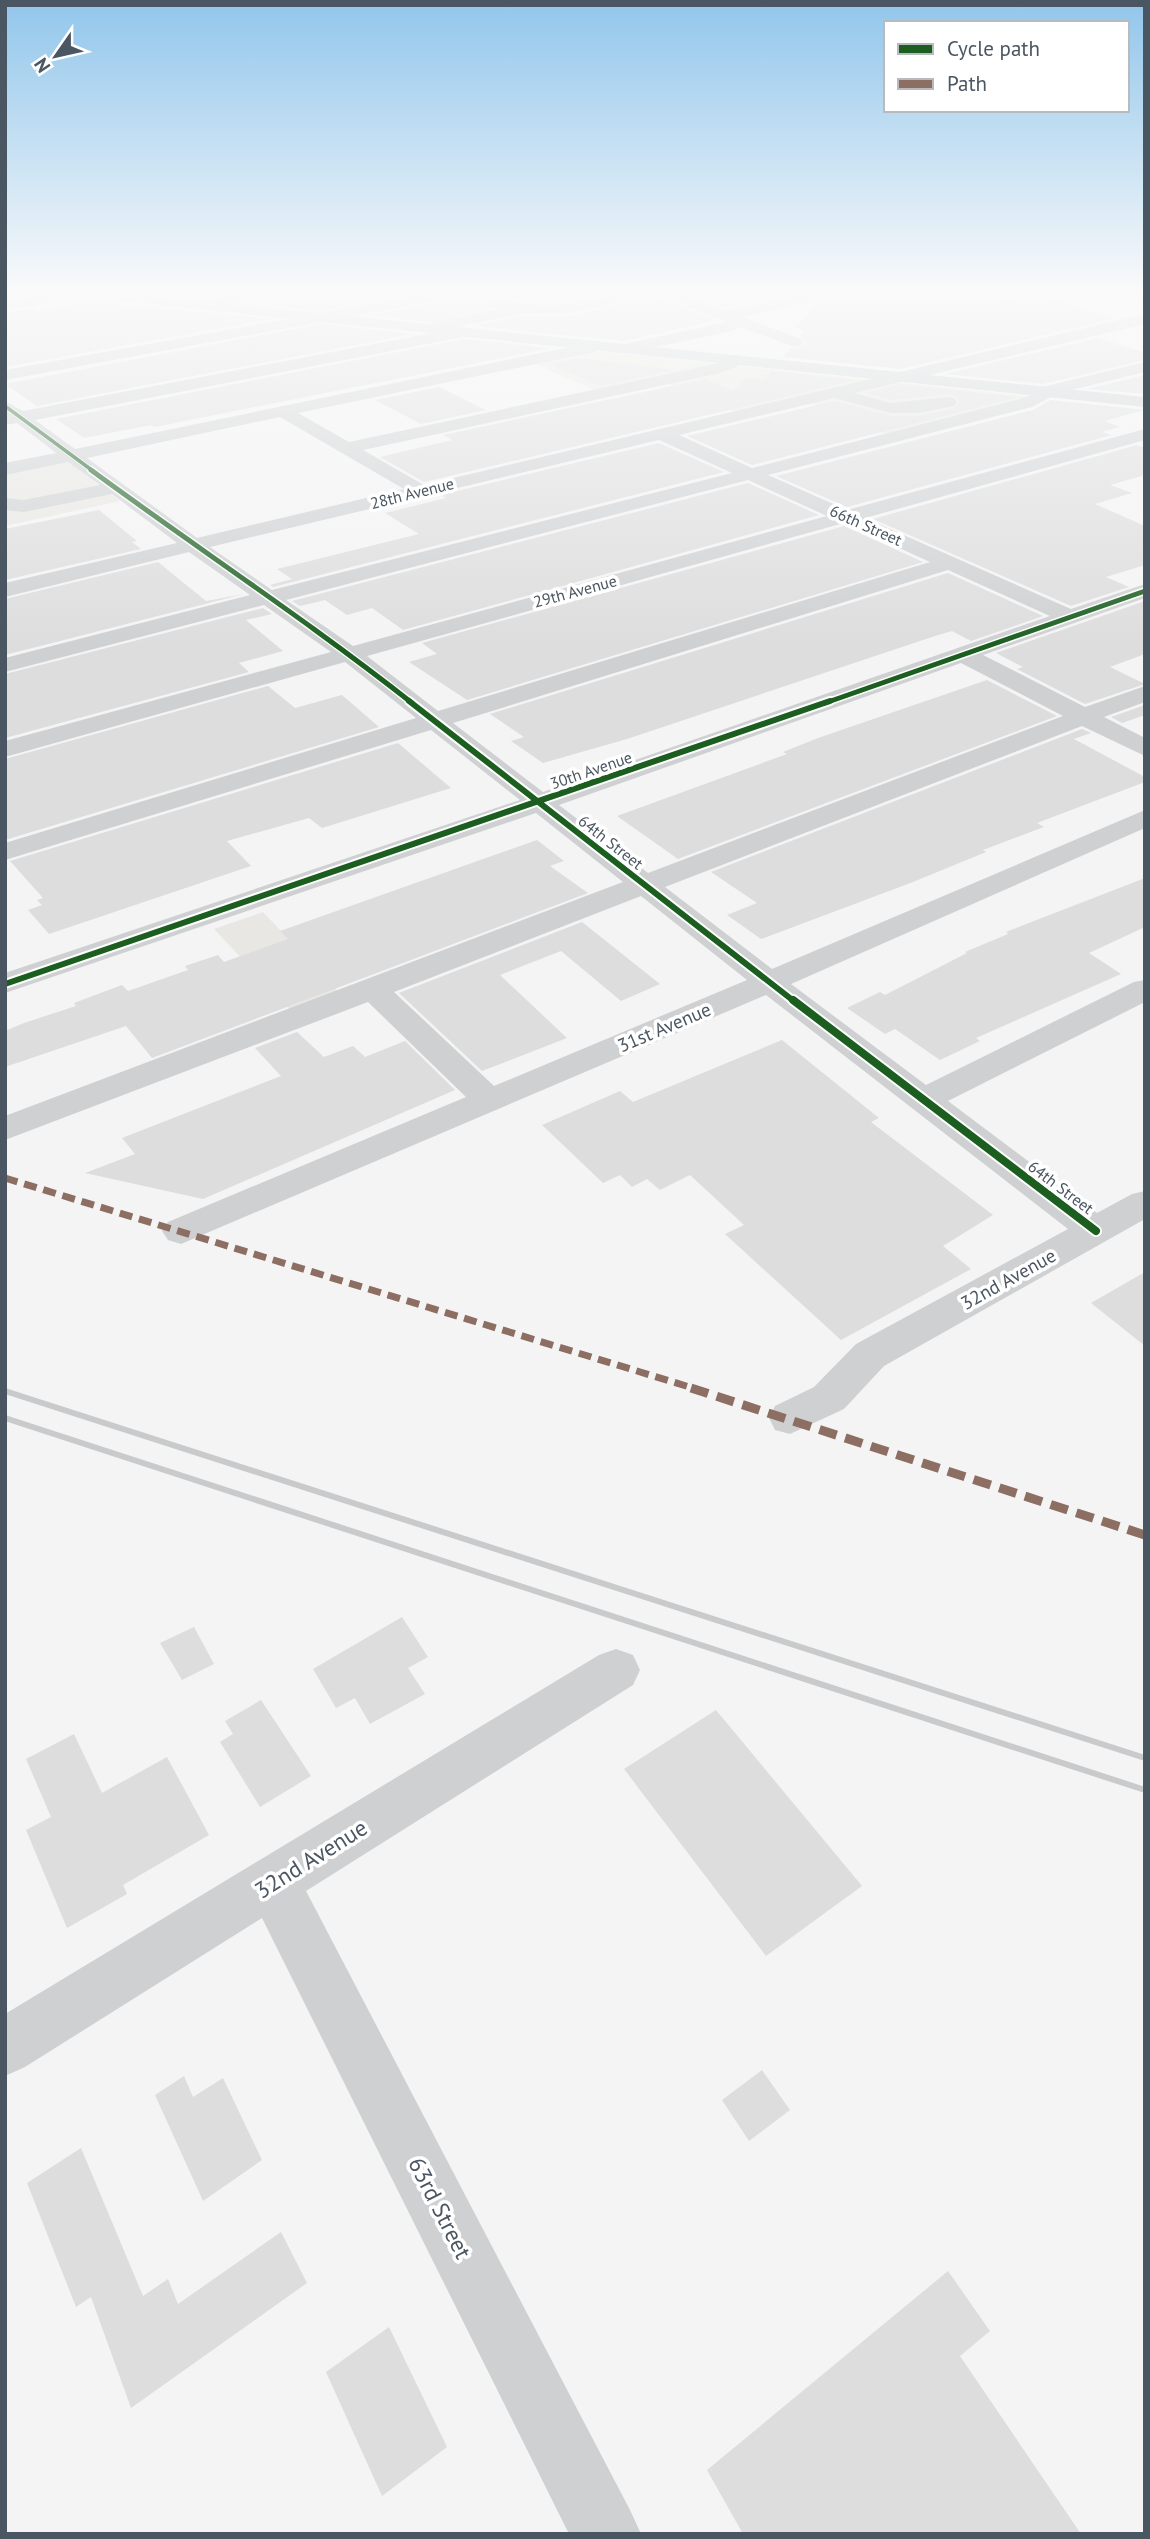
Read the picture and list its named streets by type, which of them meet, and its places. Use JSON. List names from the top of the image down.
{
  "streets": {
    "street": [
      "28th Avenue",
      "66th Street",
      "29th Avenue",
      "30th Avenue",
      "64th Street",
      "31st Avenue",
      "32nd Avenue",
      "63rd Street"
    ]
  },
  "crossings": [
    ["28th Avenue", "66th Street"],
    ["28th Avenue", "64th Street"],
    ["66th Street", "29th Avenue"],
    ["66th Street", "30th Avenue"],
    ["29th Avenue", "64th Street"],
    ["30th Avenue", "64th Street"],
    ["64th Street", "31st Avenue"],
    ["64th Street", "32nd Avenue"],
    ["32nd Avenue", "63rd Street"]
  ],
  "legend": ["Cycle path", "Path"],
  "north": "bottom left"
}
